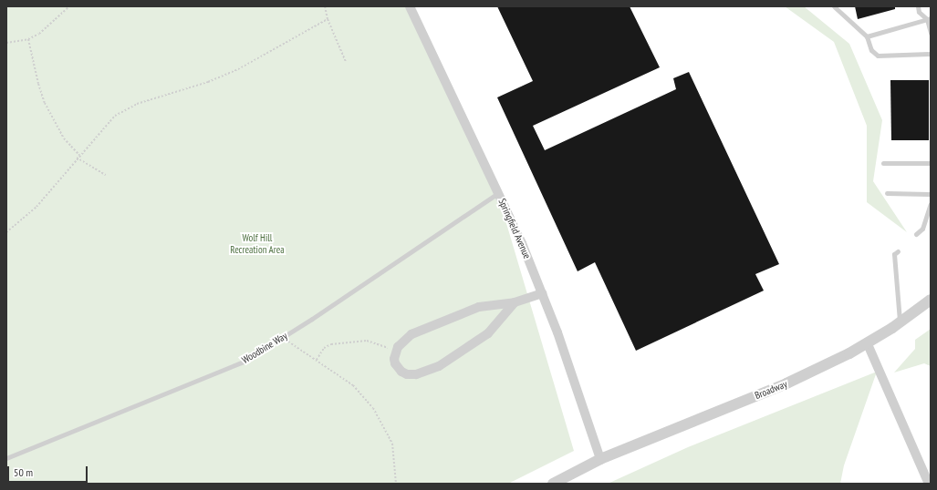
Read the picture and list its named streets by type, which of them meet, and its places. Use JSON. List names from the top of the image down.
{
  "streets": {
    "street": ["Springfield Avenue", "Broadway"],
    "lane": ["Woodbine Way"]
  },
  "crossings": [
    ["Springfield Avenue", "Woodbine Way"],
    ["Springfield Avenue", "Broadway"]
  ],
  "parks": ["Wolf Hill Recreation Area"],
  "scale_bar": "50 m"
}
